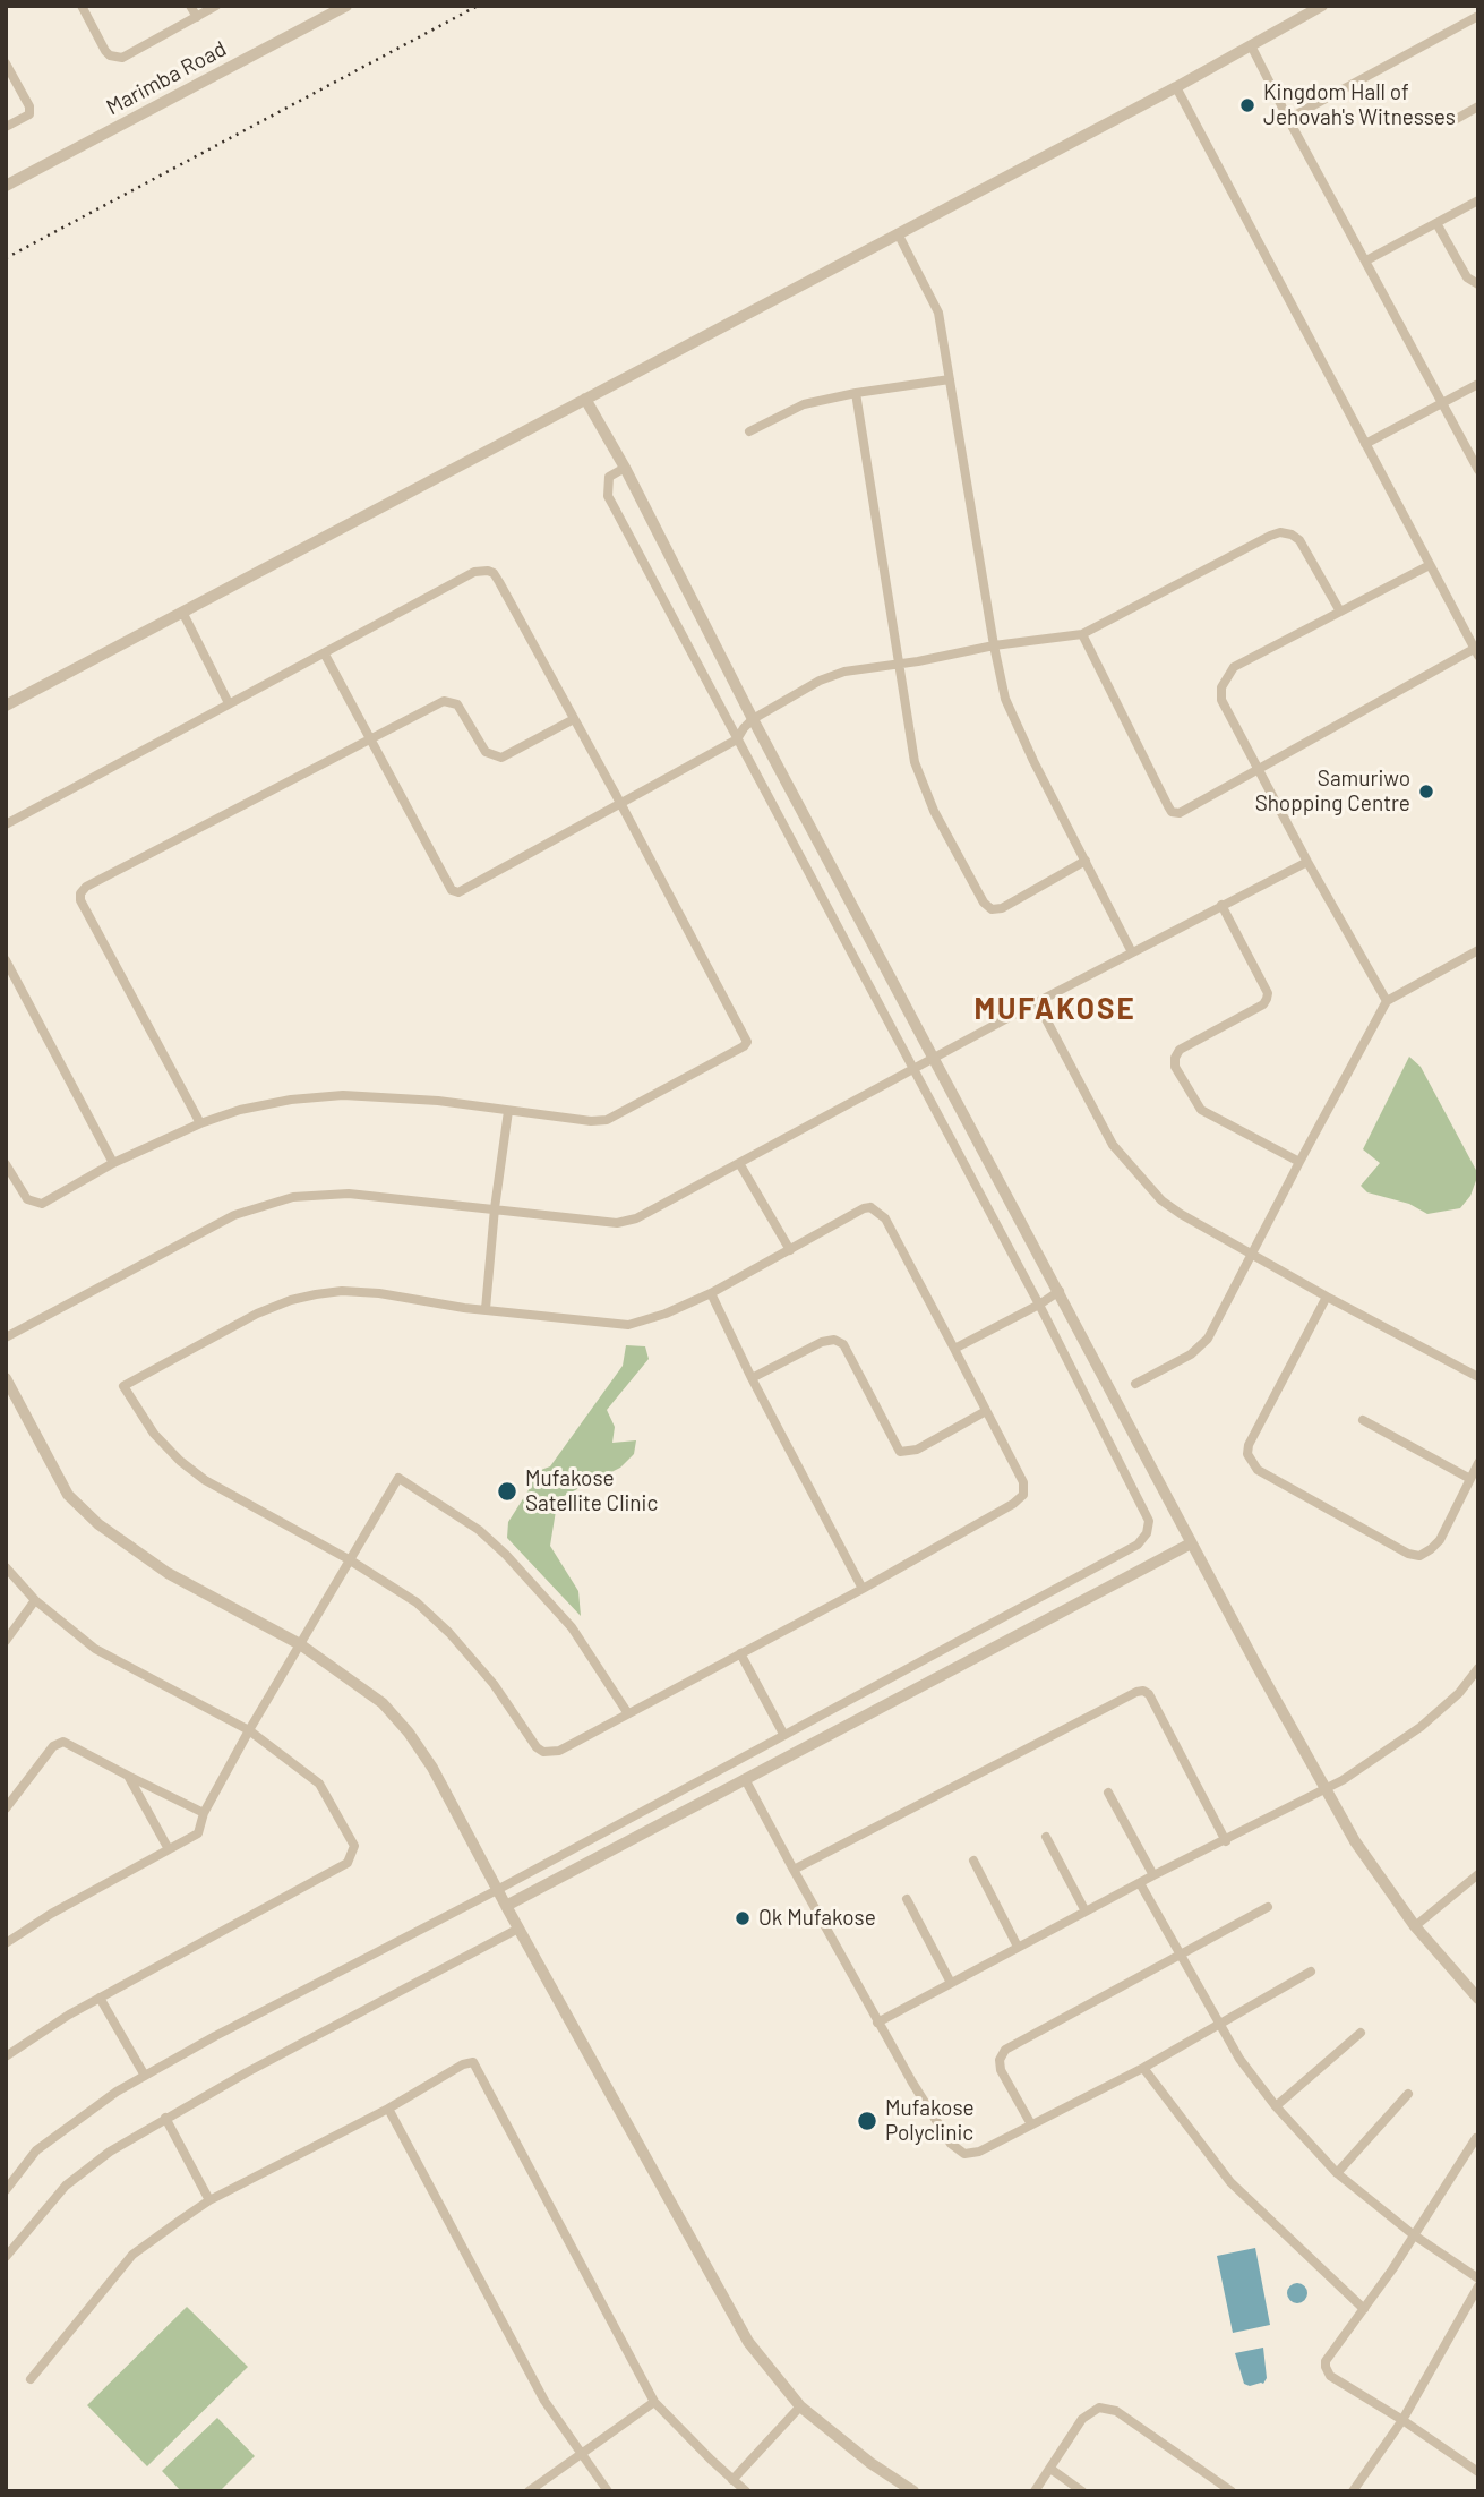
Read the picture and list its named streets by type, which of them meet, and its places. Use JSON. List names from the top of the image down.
{
  "streets": {
    "street": ["Marimba Road"]
  },
  "districts": ["MUFAKOSE"],
  "places": [
    "Kingdom Hall of Jehovah's Witnesses",
    "Samuriwo Shopping Centre",
    "Mufakose Satellite Clinic",
    "Ok Mufakose",
    "Mufakose Polyclinic"
  ]
}
